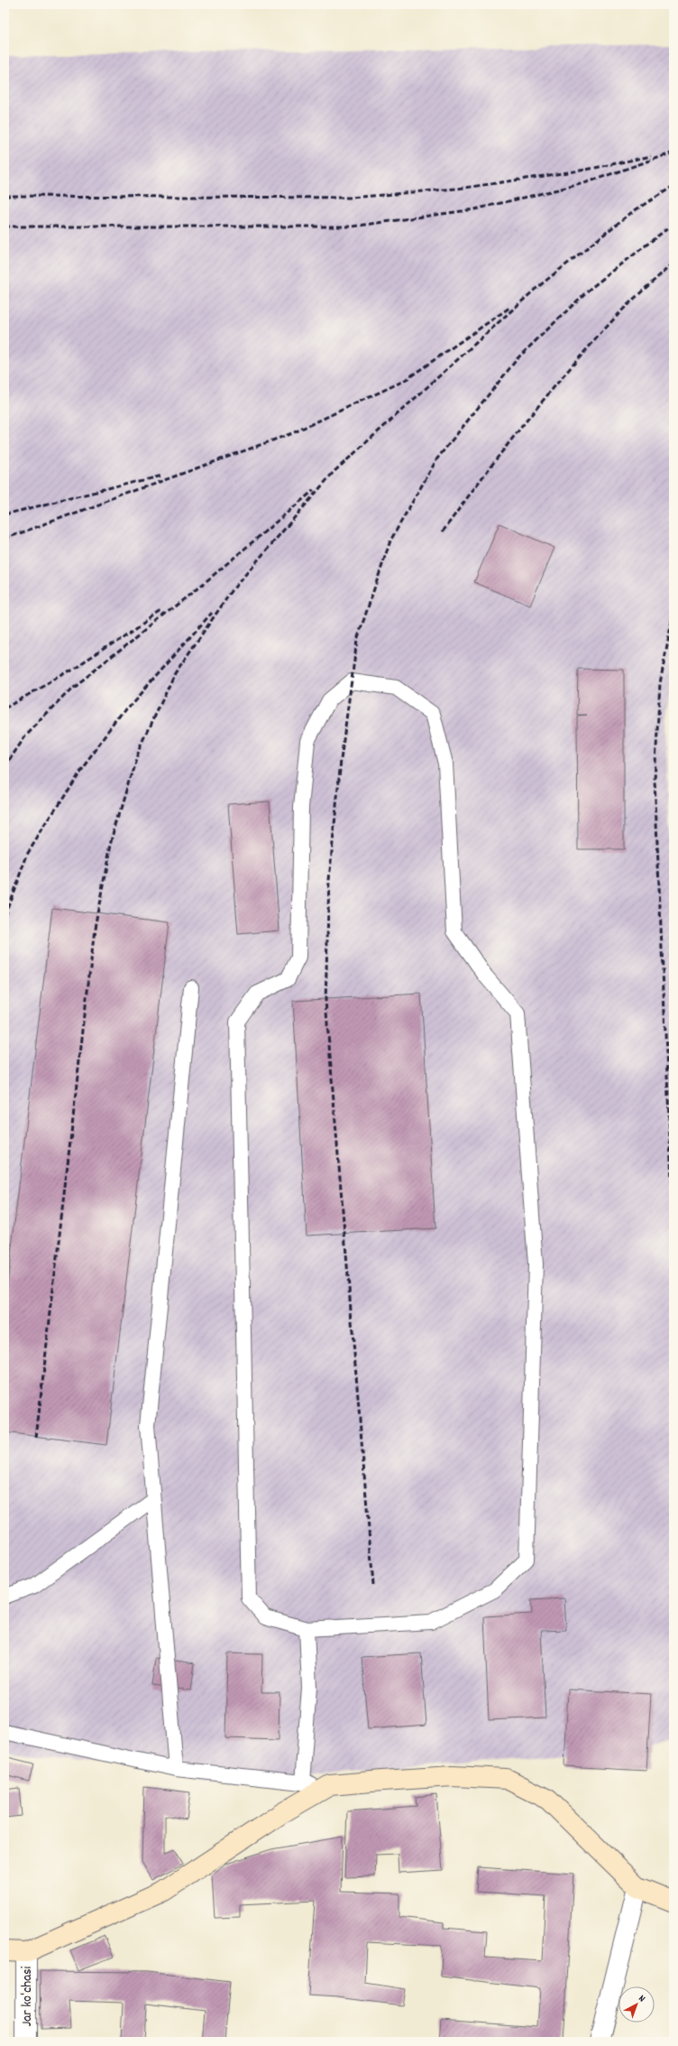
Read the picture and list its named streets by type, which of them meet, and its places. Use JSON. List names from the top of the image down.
{
  "streets": {
    "street": ["Jar koʻchasi"]
  },
  "north": "top right"
}
